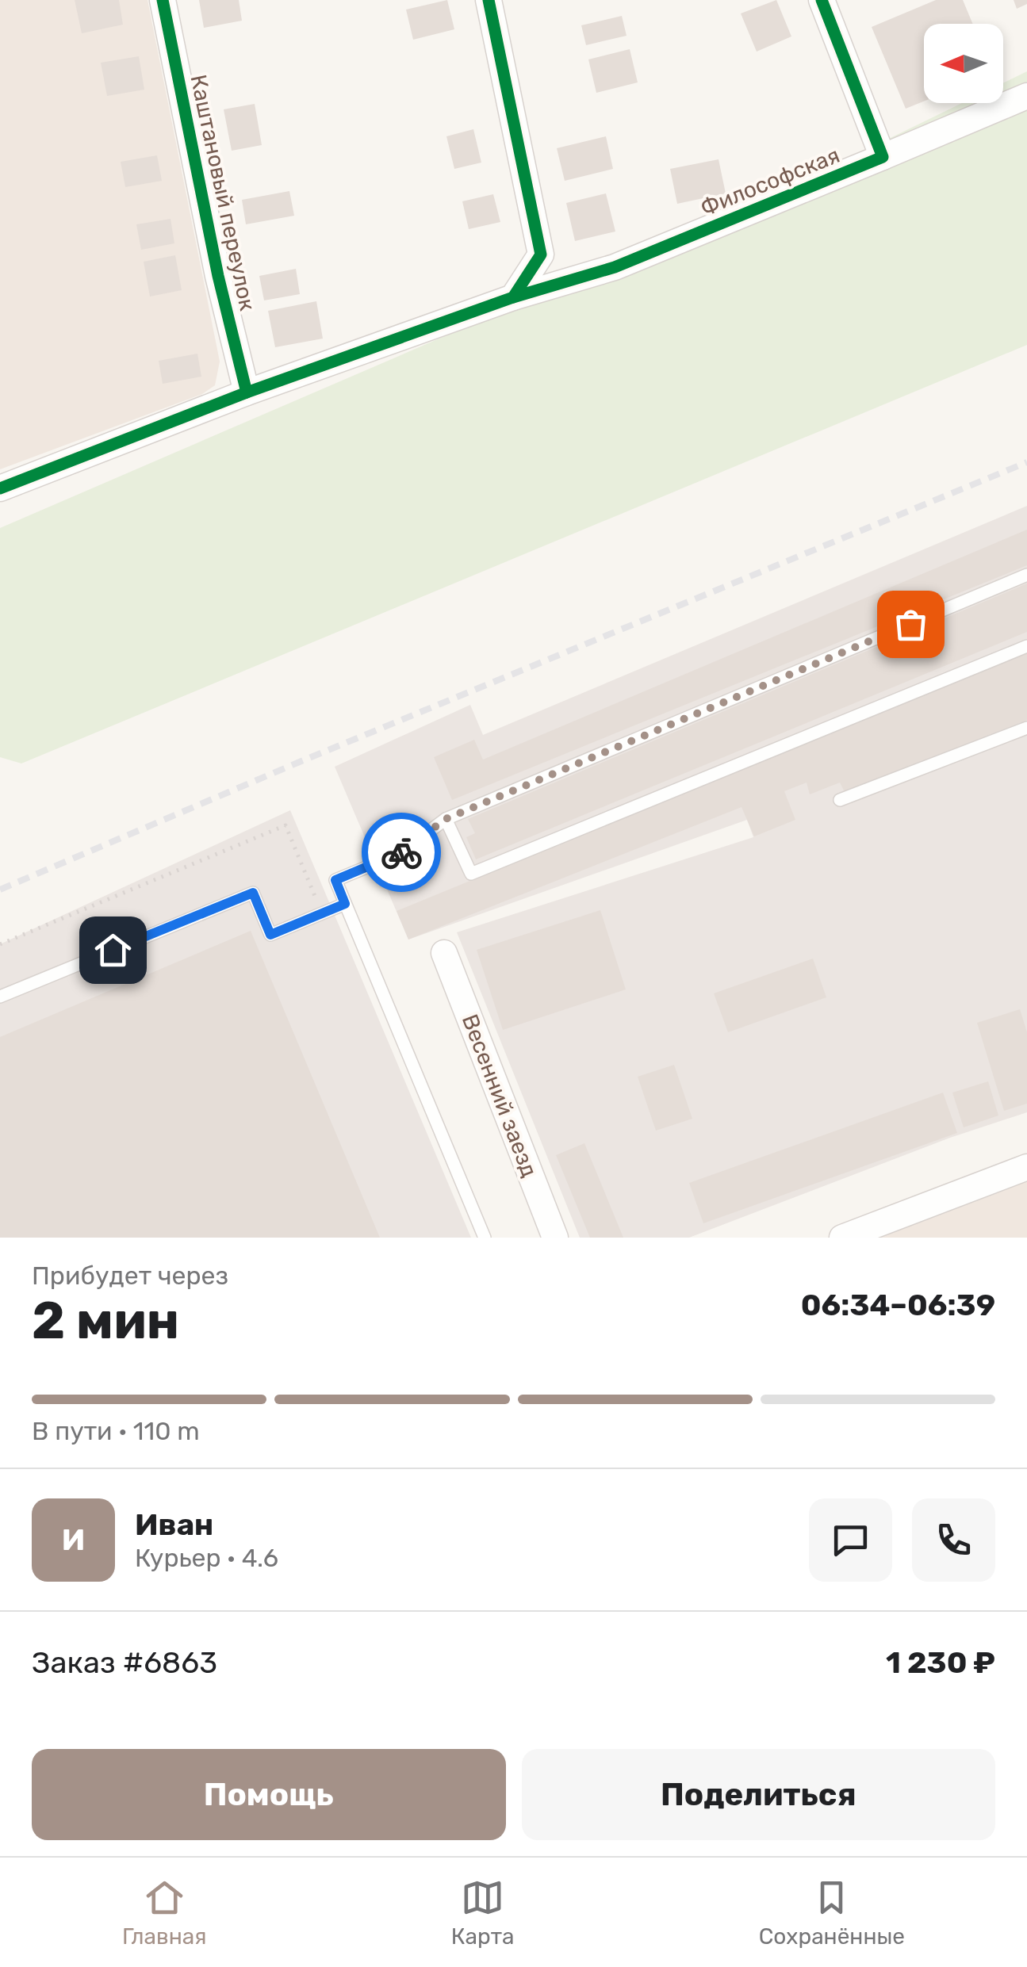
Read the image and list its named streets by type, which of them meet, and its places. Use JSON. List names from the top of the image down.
{
  "streets": {
    "street": ["Философская", "Каштановый переулок", "Весенний заезд"]
  },
  "crossings": [
    ["Философская", "Каштановый переулок"]
  ],
  "north": "left",
  "page": {
    "heading": ["2 мин", "Прибудет через", "06:34–06:39"],
    "panel": [
      "Иван",
      "Курьер · 4.6",
      "Заказ #6863",
      "1 230 ₽"
    ],
    "bar": "В пути · 110 m",
    "round": "И",
    "buttons": ["Помощь", "Поделиться"],
    "tabs": ["Главная", "Карта", "Сохранённые"]
  }
}
